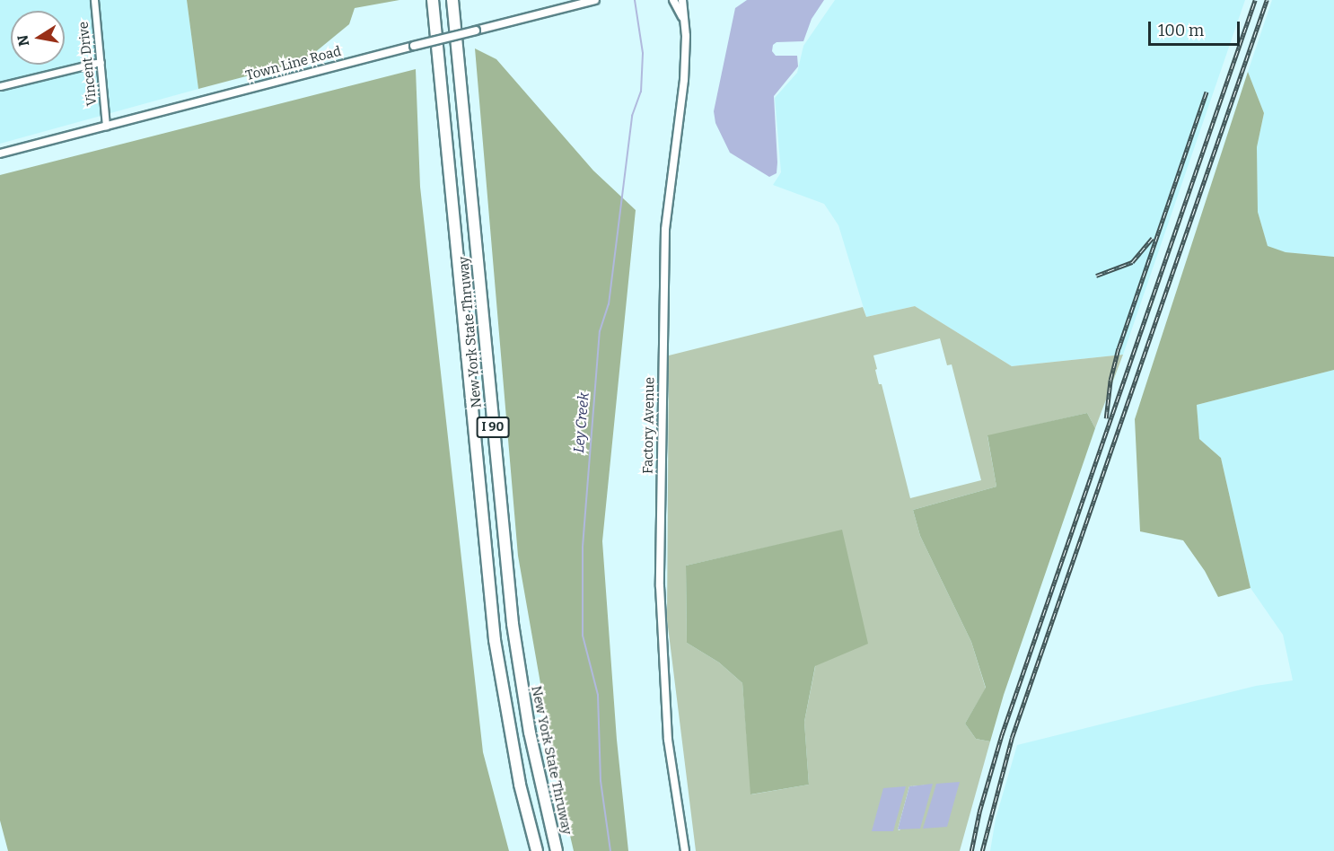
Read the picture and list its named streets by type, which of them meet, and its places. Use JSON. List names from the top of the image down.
{
  "streets": {
    "highway": ["New York State Thruway", "I 90"],
    "street": ["Vincent Drive", "Town Line Road", "Factory Avenue"]
  },
  "crossings": [
    ["Vincent Drive", "Town Line Road"]
  ],
  "water": ["Ley Creek"],
  "scale_bar": "100 m",
  "north": "left"
}
